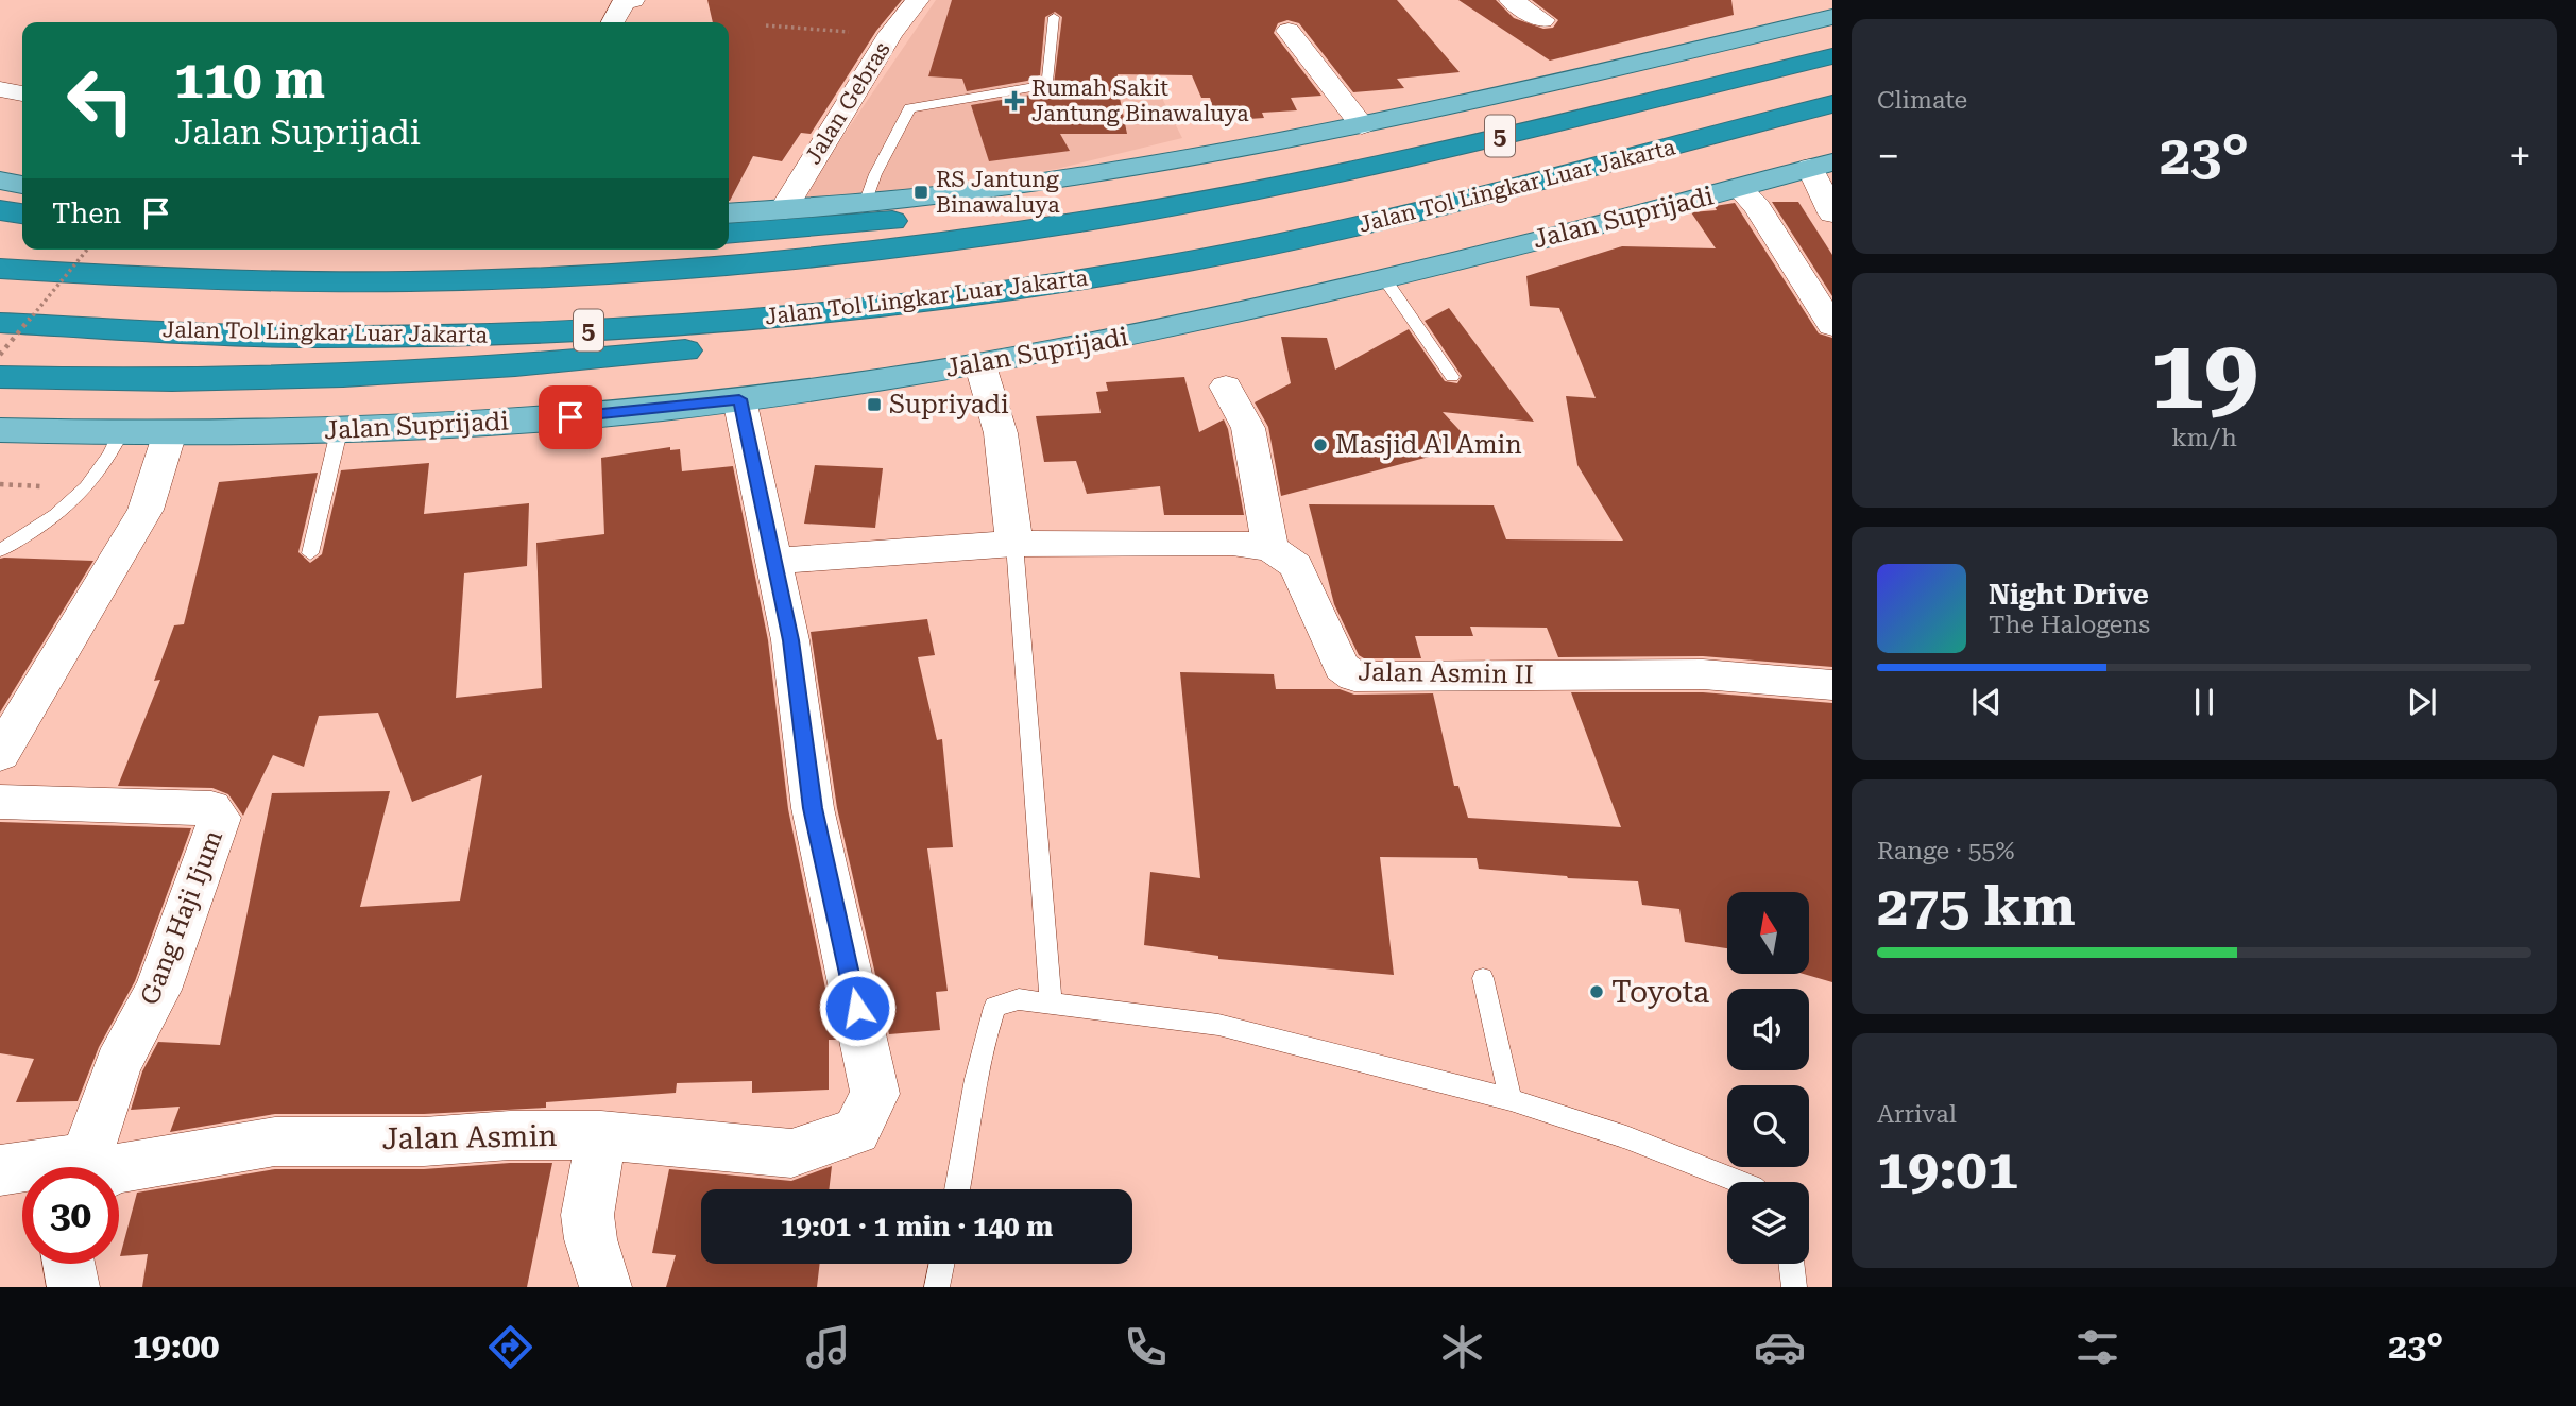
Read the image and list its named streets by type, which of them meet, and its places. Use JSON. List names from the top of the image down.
{
  "streets": {
    "highway": ["5", "Jalan Tol Lingkar Luar Jakarta"],
    "main road": ["Jalan Suprijadi"],
    "street": [
      "Jalan Gebras",
      "Jalan Asmin II",
      "Gang Haji Ijum",
      "Jalan Asmin"
    ]
  },
  "places": {
    "health": ["Rumah Sakit Jantung Binawaluya"],
    "transit": ["RS Jantung Binawaluya", "Supriyadi"],
    "other": ["Masjid Al Amin", "Toyota"]
  },
  "north": "top",
  "page": {
    "tile": [
      "Climate",
      ["19", "km/h"],
      ["Range · 55%", "275 km"],
      ["Arrival", "19:01"]
    ],
    "turn": ["110 m", "Jalan Suprijadi"],
    "heat": ["−", "23°", "+"],
    "then": "Then",
    "song": ["Night Drive", "The Halogens"],
    "limit": "30",
    "trip": "19:01 · 1 min · 140 m",
    "tabs": ["19:00", "23°"]
  }
}
